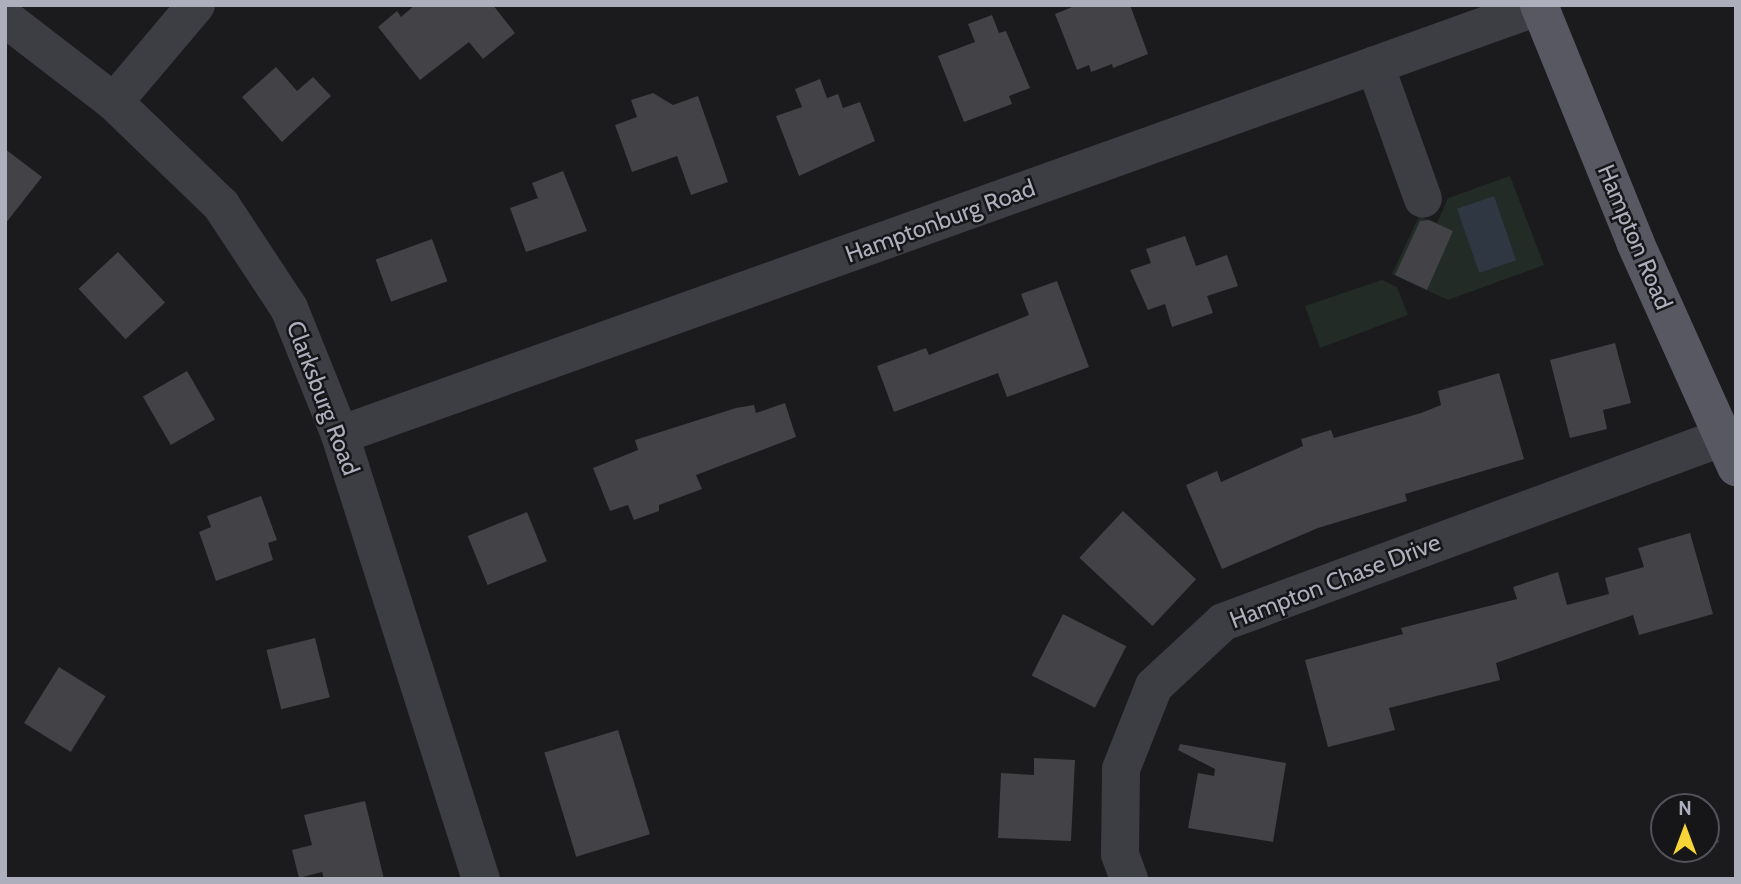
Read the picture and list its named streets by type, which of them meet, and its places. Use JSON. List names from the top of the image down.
{
  "streets": {
    "main road": ["Hampton Road"],
    "street": ["Hamptonburg Road", "Clarksburg Road", "Hampton Chase Drive"]
  },
  "crossings": [
    ["Hamptonburg Road", "Hampton Road"],
    ["Hamptonburg Road", "Clarksburg Road"],
    ["Hampton Road", "Hampton Chase Drive"]
  ],
  "north": "top"
}
